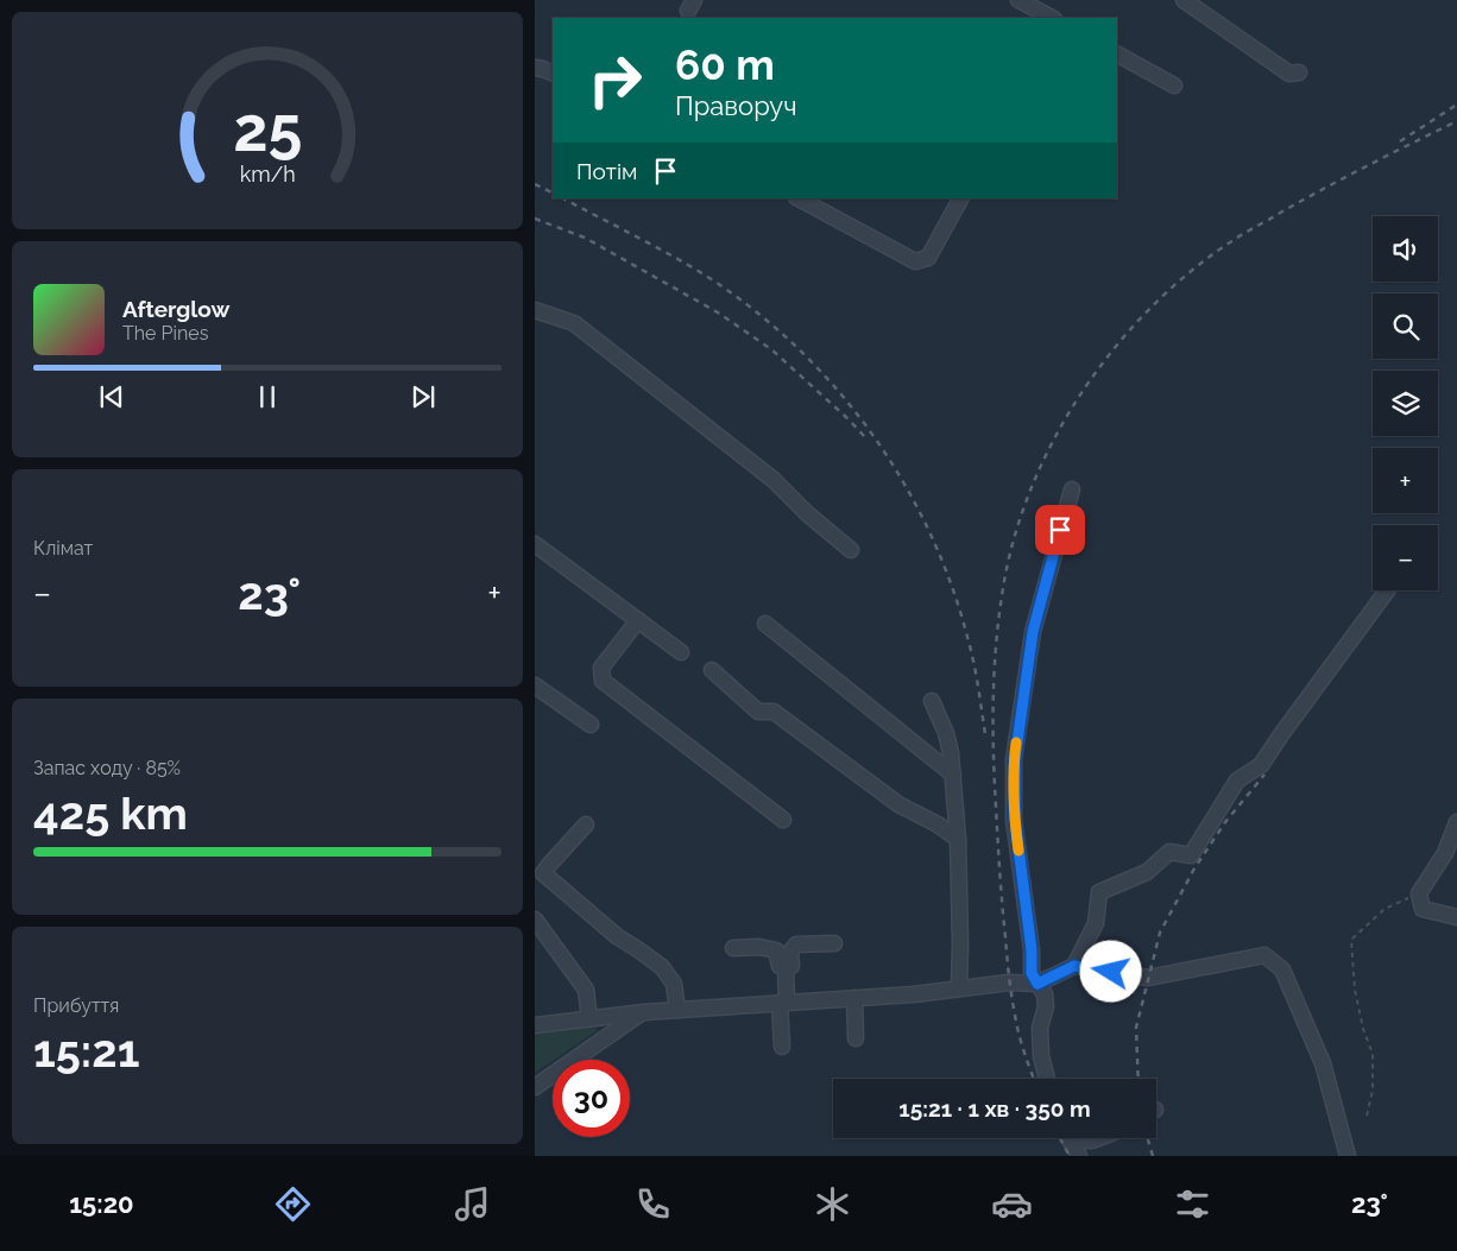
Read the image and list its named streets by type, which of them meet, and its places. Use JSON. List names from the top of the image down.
{
  "page": {
    "turn": ["60 m", "Праворуч"],
    "then": "Потім",
    "map_buttons": ["+", "−"],
    "song": ["Afterglow", "The Pines"],
    "tile": [
      "Клімат",
      ["Запас ходу · 85%", "425 km"],
      ["Прибуття", "15:21"]
    ],
    "heat": ["−", "23°", "+"],
    "limit": "30",
    "trip": "15:21 · 1 хв · 350 m",
    "tabs": ["15:20", "23°"],
    "gauge": ["25", "km/h"]
  }
}
